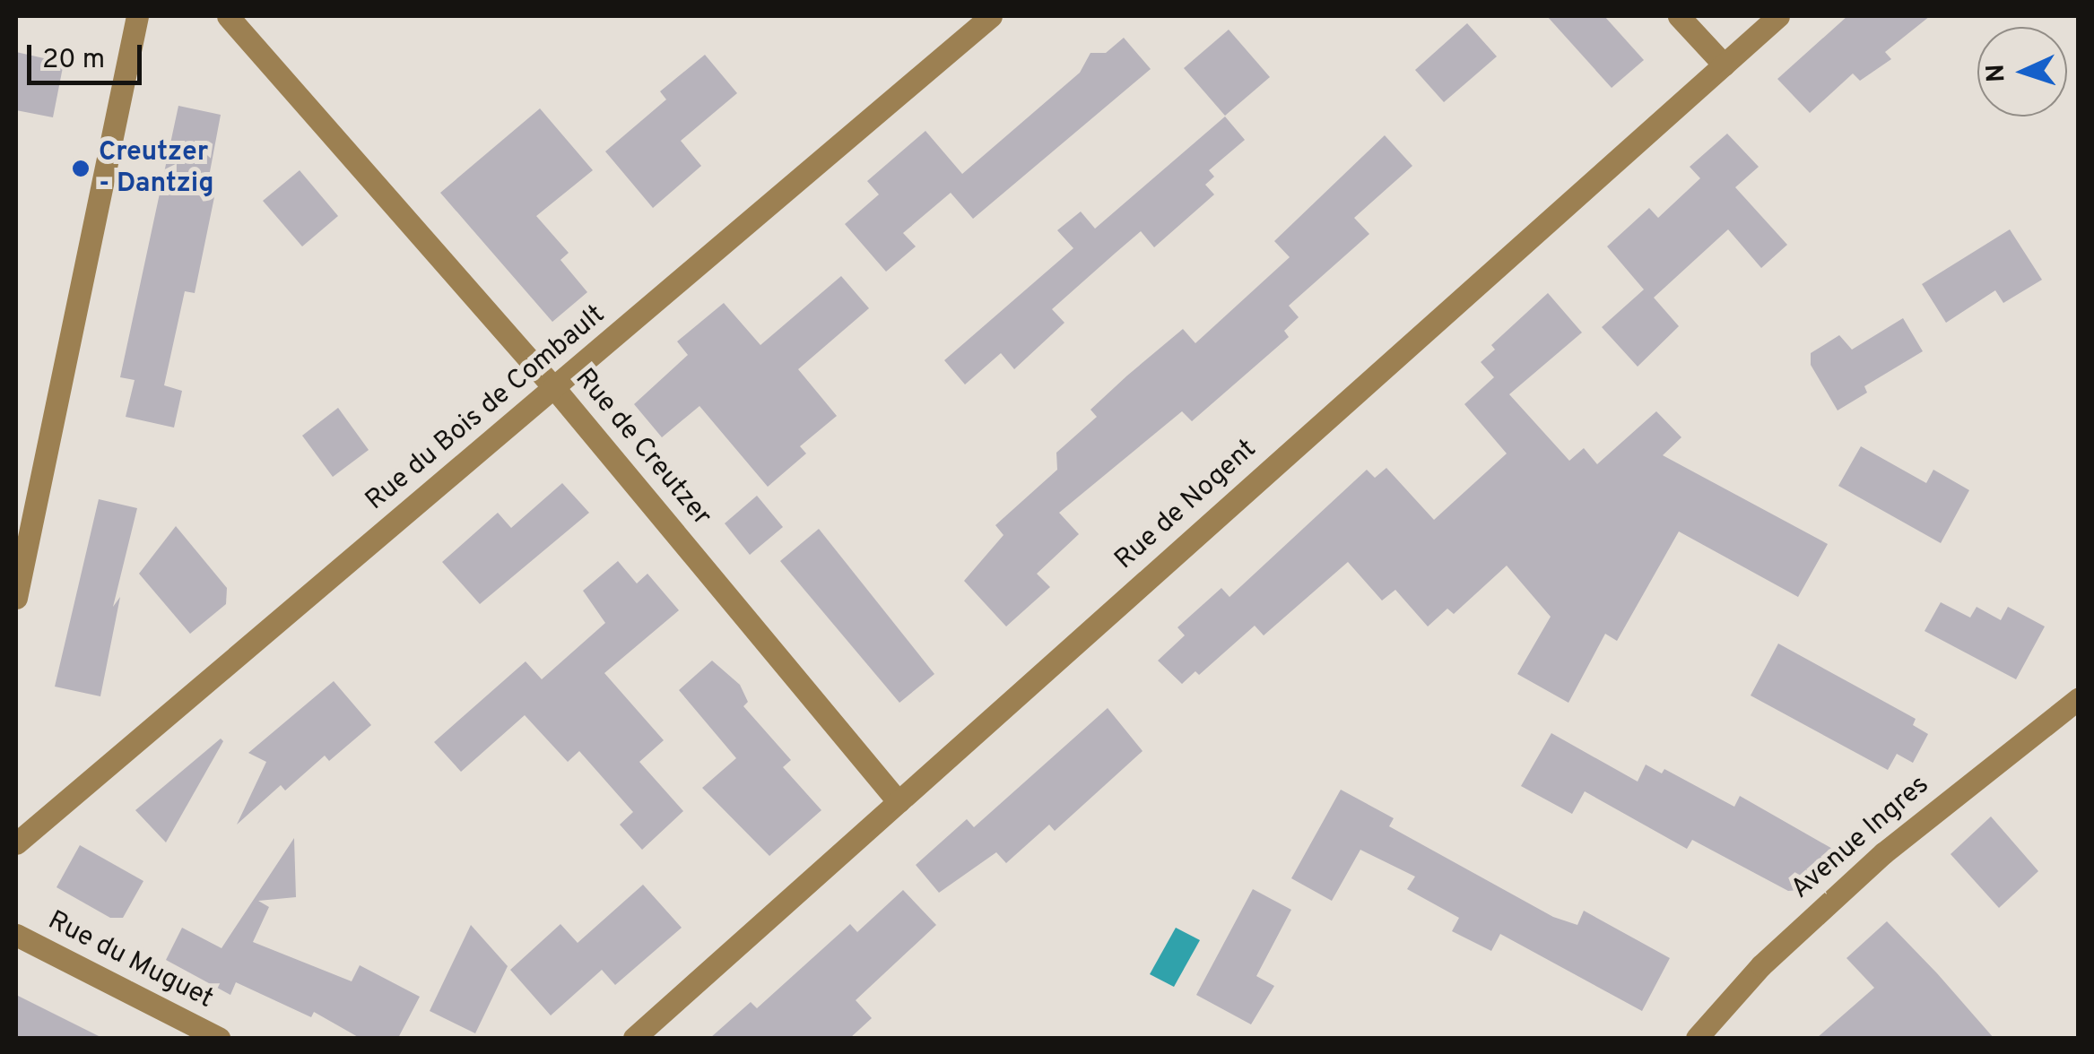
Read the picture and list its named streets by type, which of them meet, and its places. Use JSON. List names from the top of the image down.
{
  "streets": {
    "street": [
      "Rue du Bois de Combault",
      "Rue de Creutzer",
      "Rue de Nogent",
      "Avenue Ingres",
      "Rue du Muguet"
    ]
  },
  "crossings": [
    ["Rue du Bois de Combault", "Rue de Creutzer"],
    ["Rue de Creutzer", "Rue de Nogent"]
  ],
  "places": ["Creutzer - Dantzig"],
  "scale_bar": "20 m",
  "north": "left"
}
